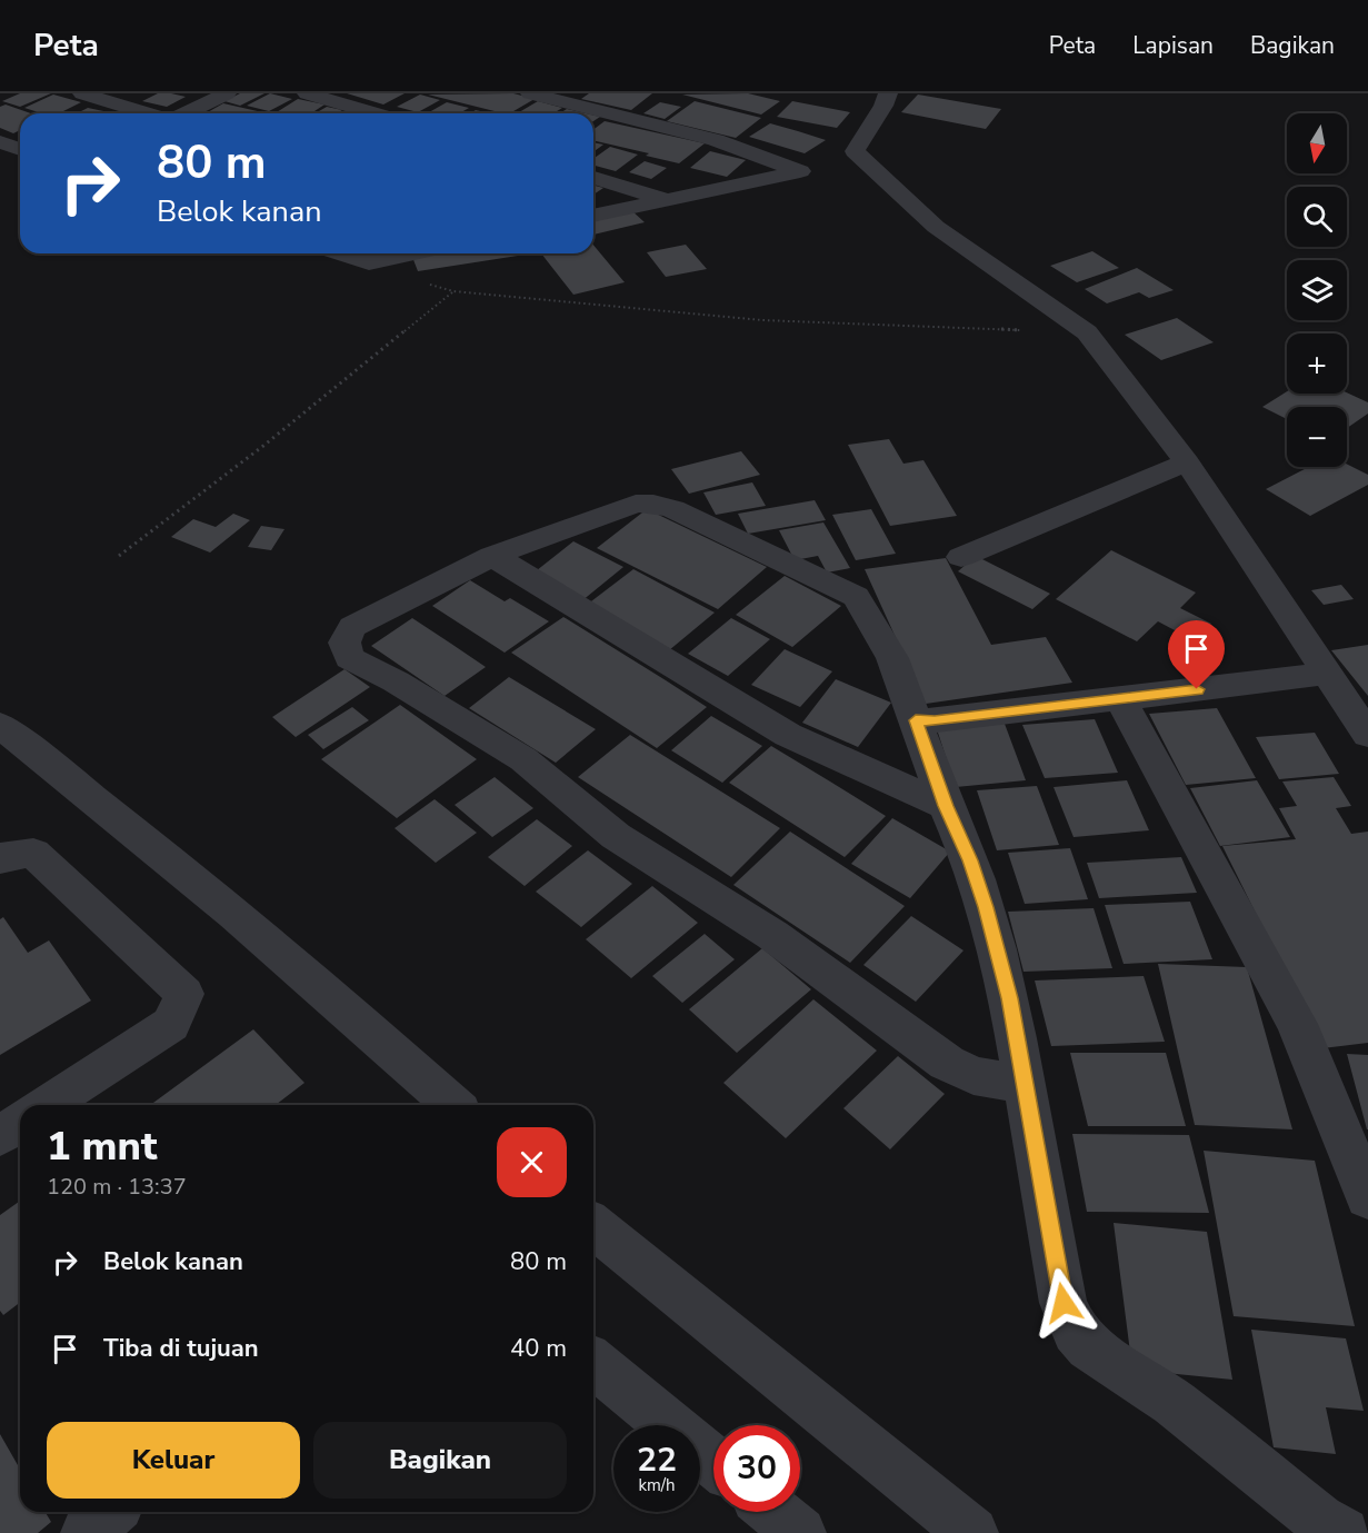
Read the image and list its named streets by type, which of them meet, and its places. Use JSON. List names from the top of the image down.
{
  "north": "bottom",
  "page": {
    "header": "Peta",
    "nav": ["Peta", "Lapisan", "Bagikan"],
    "map_buttons": ["+", "−"],
    "turn": ["80 m", "Belok kanan"],
    "heading": ["1 mnt", "120 m · 13:37"],
    "list": [
      {
        "name": "Belok kanan",
        "value": "80 m"
      },
      {
        "name": "Tiba di tujuan",
        "value": "40 m"
      }
    ],
    "buttons": ["Keluar", "Bagikan"],
    "speed": "22 km/h",
    "limit": "30"
  }
}
